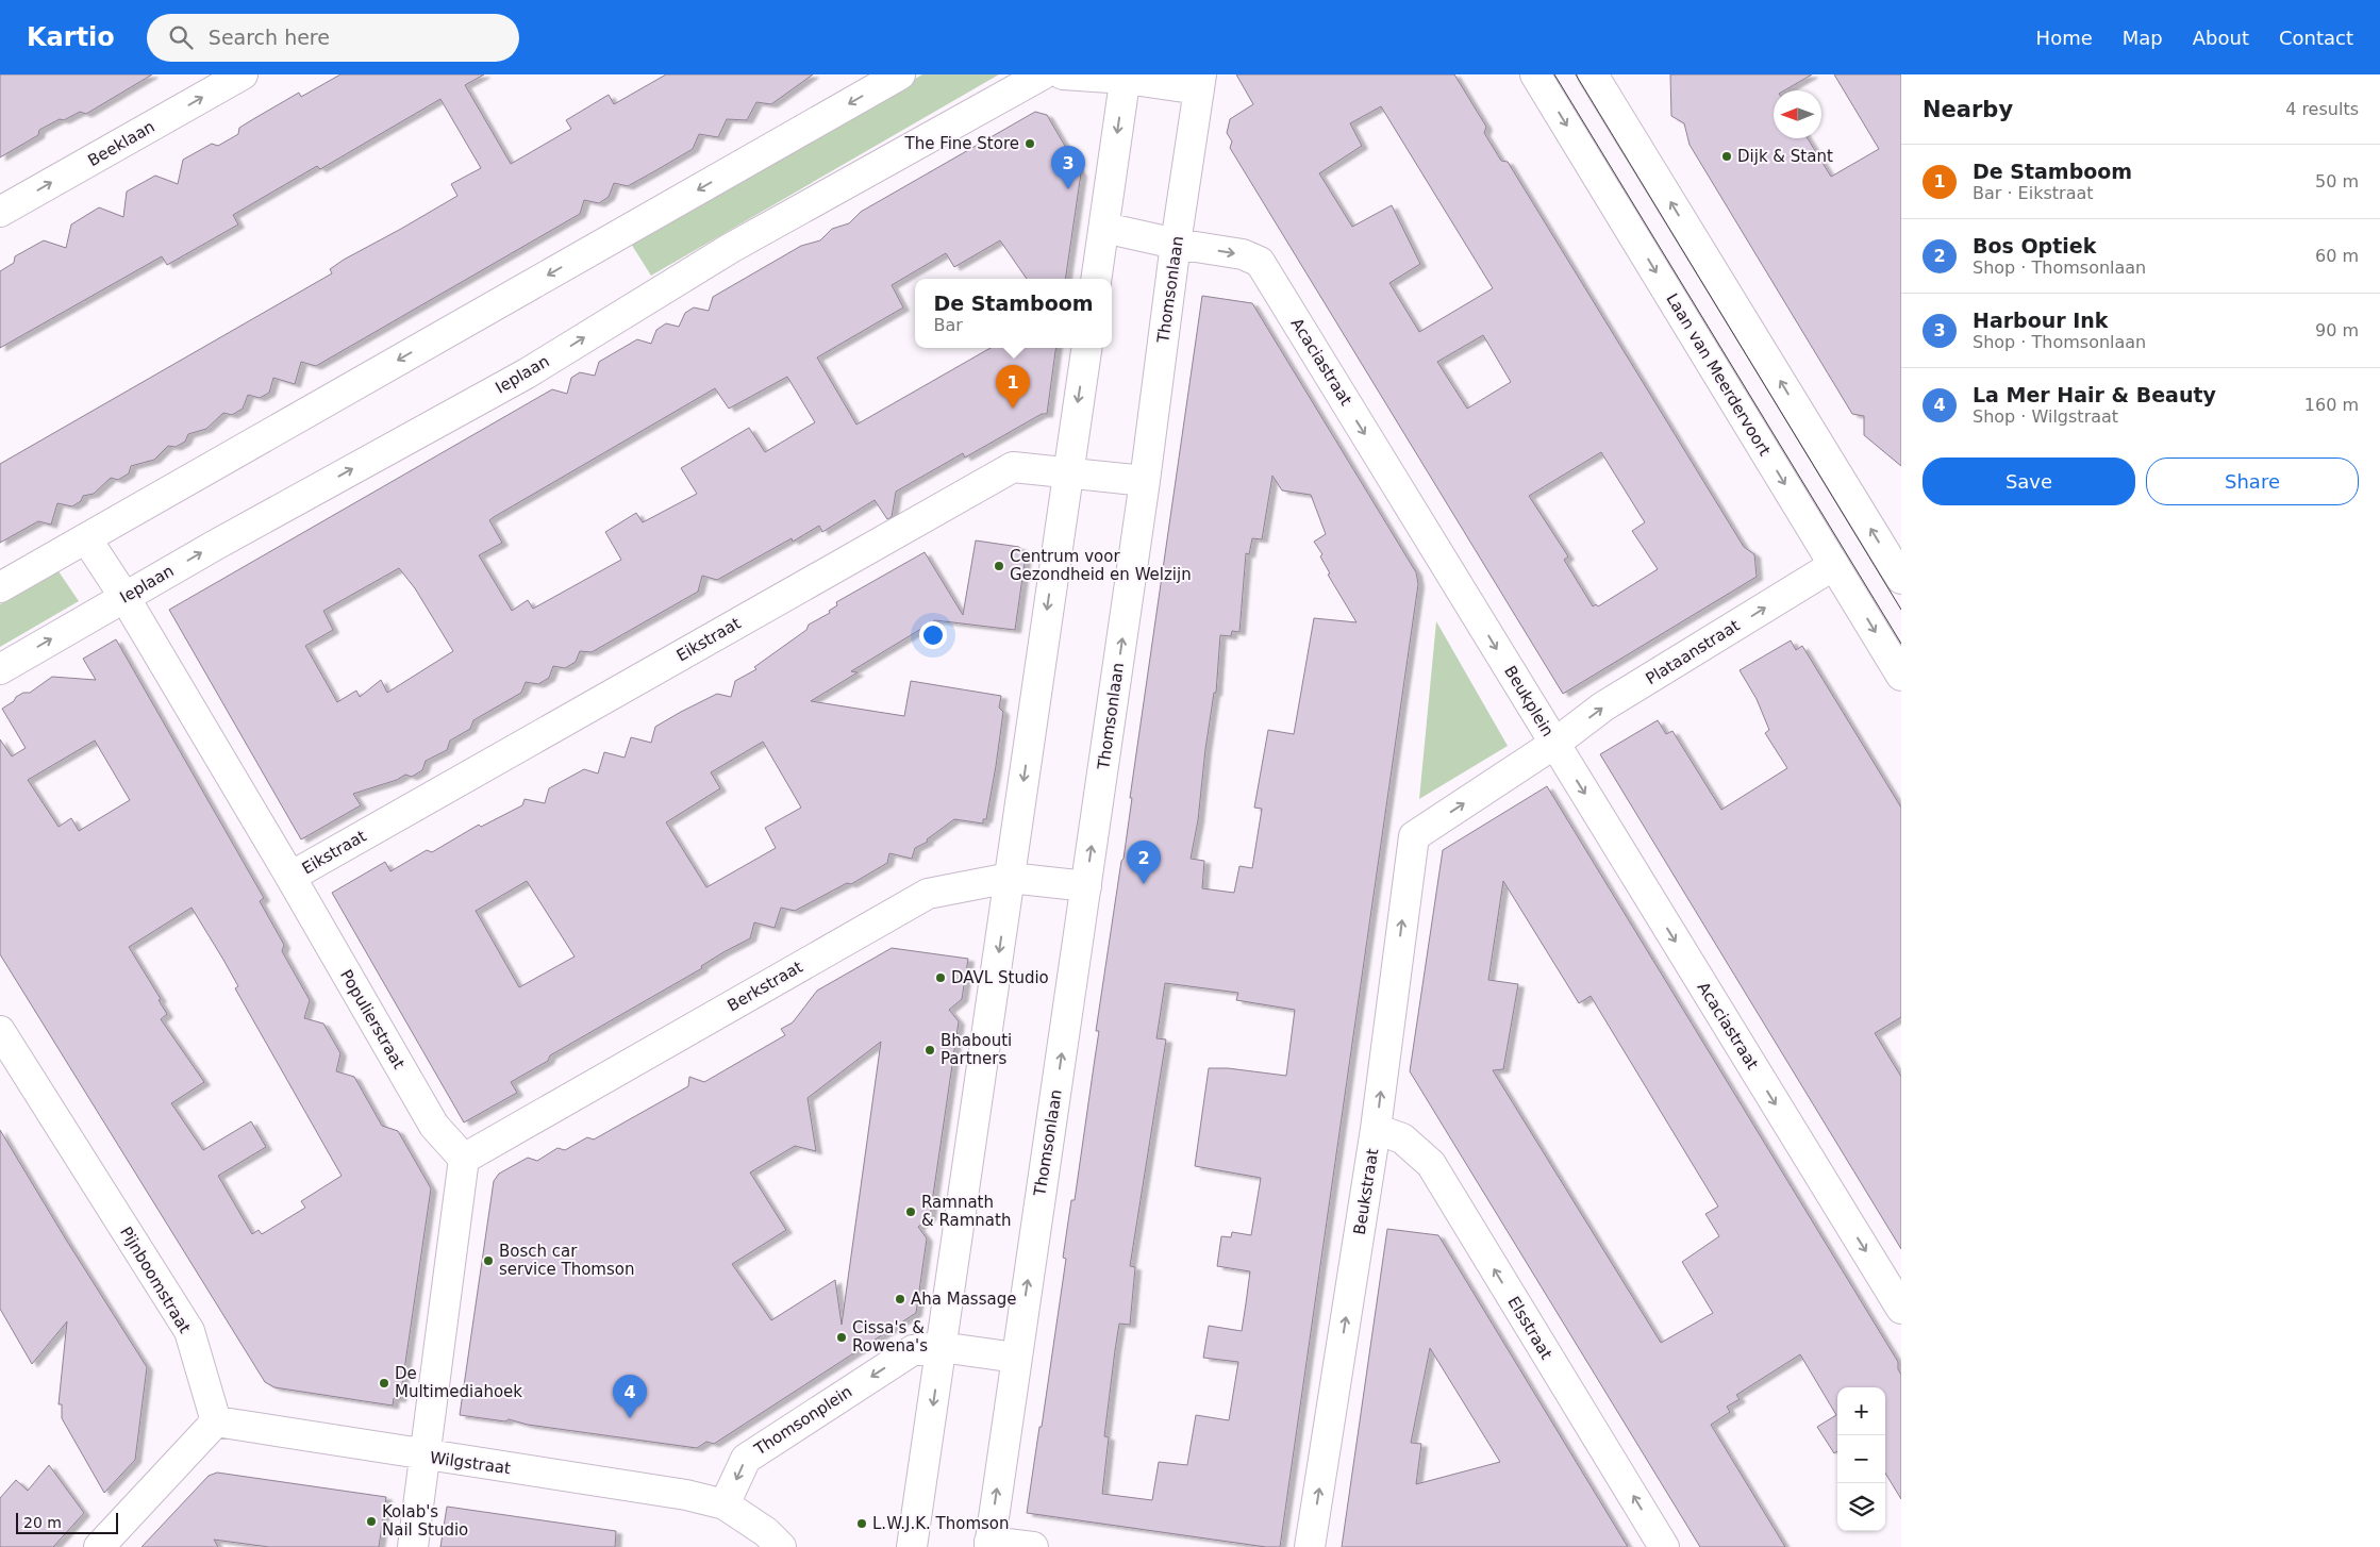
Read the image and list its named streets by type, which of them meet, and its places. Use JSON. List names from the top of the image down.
{
  "streets": {
    "street": [
      "Beeklaan",
      "Thomsonlaan",
      "Acaciastraat",
      "Ieplaan",
      "Laan van Meerdervoort",
      "Eikstraat",
      "Plataanstraat",
      "Beukplein",
      "Berkstraat",
      "Populierstraat",
      "Beukstraat",
      "Pijnboomstraat",
      "Elsstraat",
      "Thomsonplein",
      "Wilgstraat"
    ]
  },
  "crossings": [
    ["Thomsonlaan", "Acaciastraat"],
    ["Thomsonlaan", "Eikstraat"],
    ["Thomsonlaan", "Berkstraat"],
    ["Thomsonlaan", "Thomsonplein"],
    ["Acaciastraat", "Plataanstraat"],
    ["Acaciastraat", "Beukplein"],
    ["Ieplaan", "Populierstraat"],
    ["Laan van Meerdervoort", "Plataanstraat"],
    ["Eikstraat", "Populierstraat"],
    ["Plataanstraat", "Beukplein"],
    ["Beukplein", "Beukstraat"],
    ["Berkstraat", "Populierstraat"],
    ["Beukstraat", "Elsstraat"],
    ["Pijnboomstraat", "Wilgstraat"],
    ["Thomsonplein", "Wilgstraat"]
  ],
  "one_way": [
    "Beeklaan",
    "Acaciastraat",
    "Plataanstraat",
    "Beukstraat",
    "Elsstraat",
    "Thomsonplein"
  ],
  "places": [
    "The Fine Store",
    "Dijk & Stant",
    "Centrum voor Gezondheid en Welzijn",
    "DAVL Studio",
    "Bhabouti Partners",
    "Ramnath & Ramnath",
    "Bosch car service Thomson",
    "Aha Massage",
    "Cissa's & Rowena's",
    "De Multimediahoek",
    "Kolab's Nail Studio",
    "L.W.J.K. Thomson"
  ],
  "scale_bar": "20 m",
  "north": "left",
  "page": {
    "header": "Kartio",
    "search": "Search here",
    "nav": [
      "Home",
      "Map",
      "About",
      "Contact"
    ],
    "heading": ["Nearby", "4 results"],
    "list": [
      {
        "mark": "1",
        "name": "De Stamboom",
        "note": "Bar · Eikstraat",
        "value": "50 m"
      },
      {
        "mark": "2",
        "name": "Bos Optiek",
        "note": "Shop · Thomsonlaan",
        "value": "60 m"
      },
      {
        "mark": "3",
        "name": "Harbour Ink",
        "note": "Shop · Thomsonlaan",
        "value": "90 m"
      },
      {
        "mark": "4",
        "name": "La Mer Hair & Beauty",
        "note": "Shop · Wilgstraat",
        "value": "160 m"
      }
    ],
    "pins": [
      "3",
      "1",
      "2",
      "4"
    ],
    "popup": ["De Stamboom", "Bar"],
    "buttons": ["Save", "Share"],
    "map_buttons": ["+", "−"],
    "scale": "20 m"
  }
}
